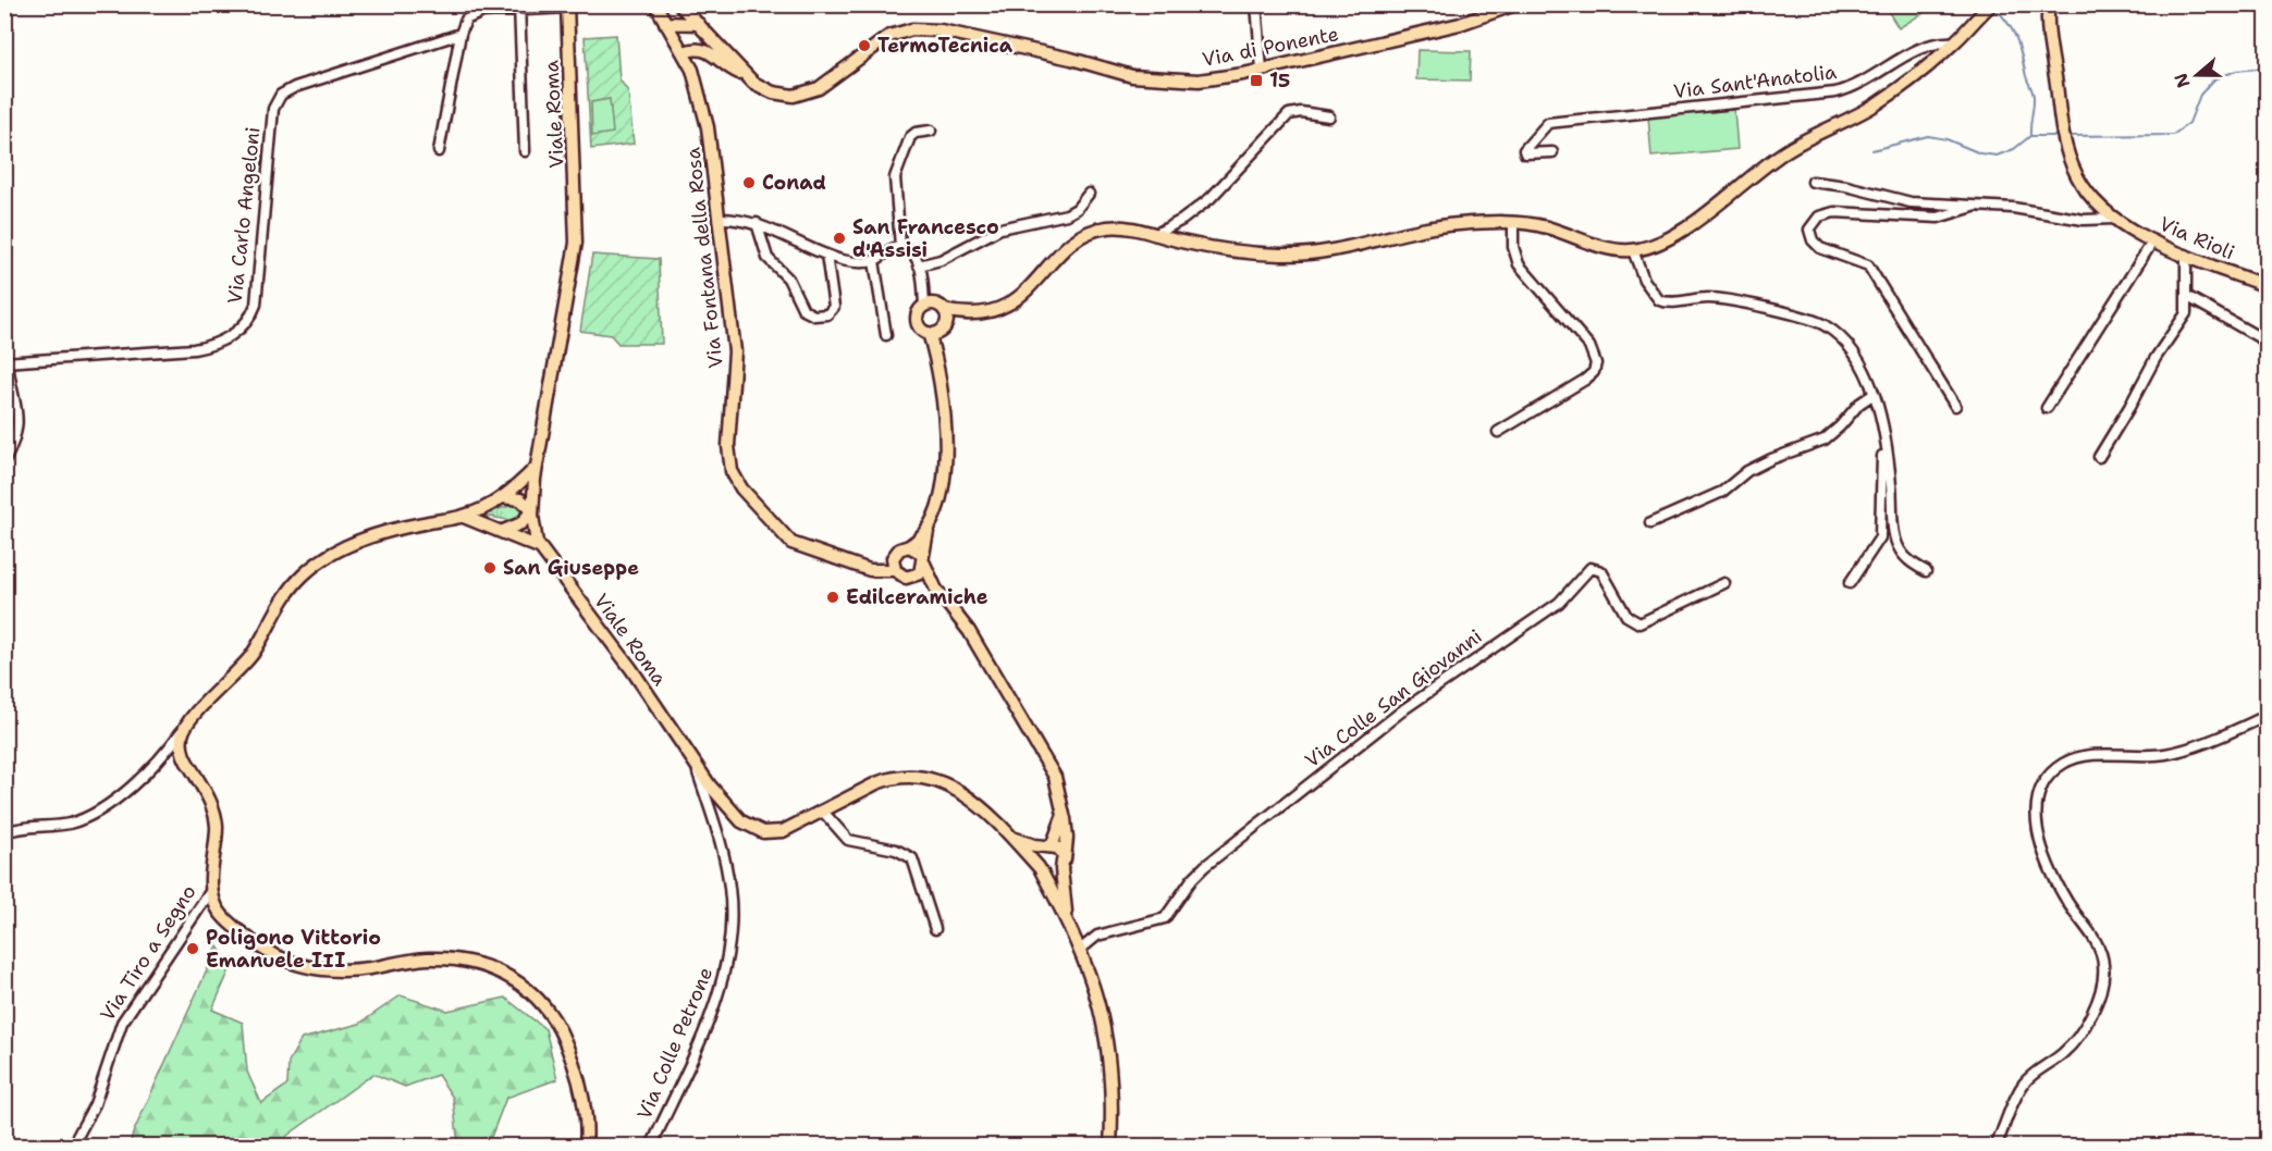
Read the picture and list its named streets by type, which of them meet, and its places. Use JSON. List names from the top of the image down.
{
  "streets": {
    "main road": [
      "Via di Ponente",
      "Viale Roma",
      "Via Rioli",
      "Via Fontana della Rosa"
    ],
    "street": [
      "Via Sant'Anatolia",
      "Via Carlo Angeloni",
      "Via Colle San Giovanni",
      "Via Tiro a Segno",
      "Via Colle Petrone"
    ]
  },
  "crossings": [
    ["Via di Ponente", "Via Fontana della Rosa"],
    ["Viale Roma", "Via Colle San Giovanni"],
    ["Viale Roma", "Via Colle Petrone"]
  ],
  "places": {
    "other": [
      "TermoTecnica",
      "Conad",
      "San Francesco d'Assisi",
      "San Giuseppe",
      "Edilceramiche",
      "Poligono Vittorio Emanuele III"
    ],
    "transit": ["15"]
  },
  "north": "left"
}
